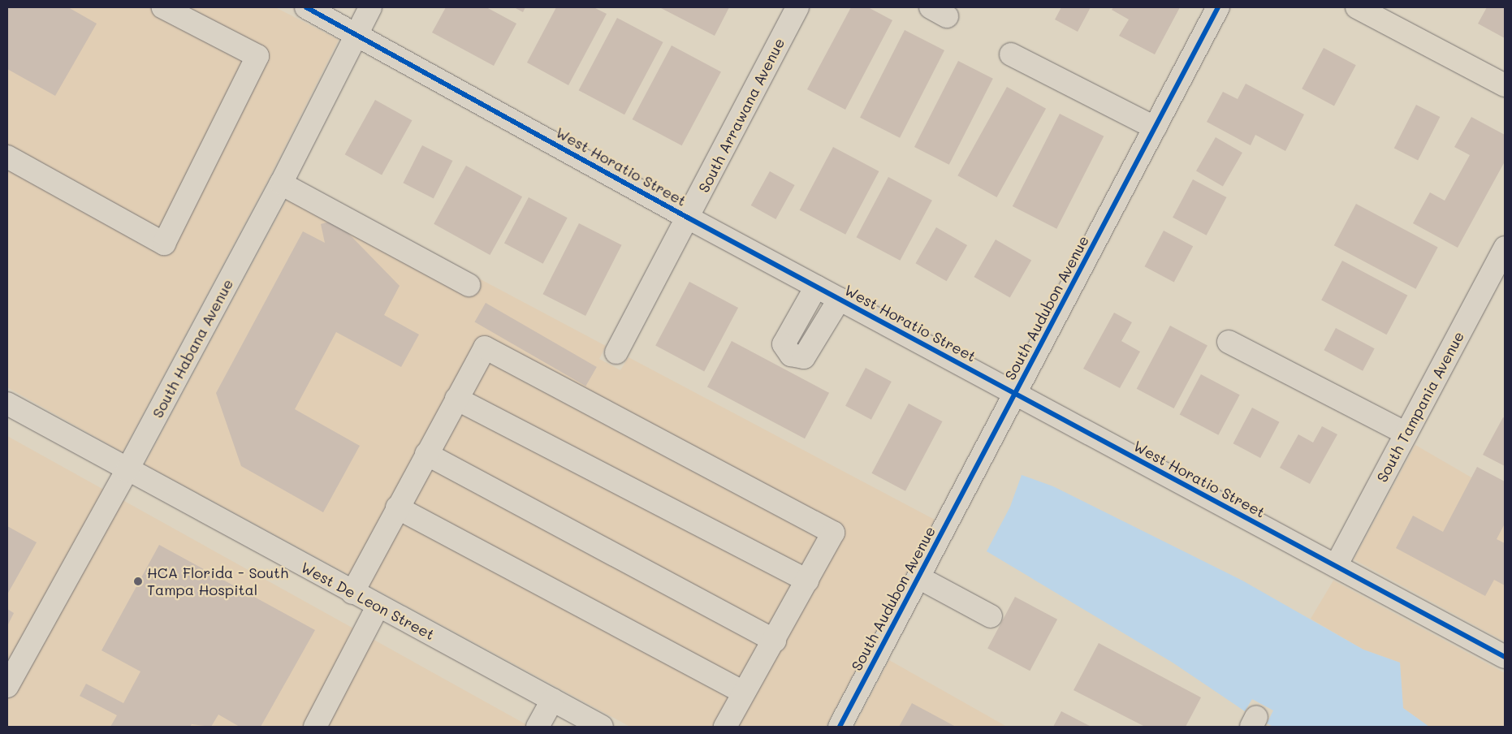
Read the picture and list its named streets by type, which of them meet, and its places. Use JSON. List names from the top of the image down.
{
  "streets": {
    "street": [
      "South Arrawana Avenue",
      "West Horatio Street",
      "South Audubon Avenue",
      "South Habana Avenue",
      "South Tampania Avenue",
      "West De Leon Street"
    ]
  },
  "crossings": [
    ["South Arrawana Avenue", "West Horatio Street"],
    ["West Horatio Street", "South Audubon Avenue"],
    ["West Horatio Street", "South Habana Avenue"],
    ["West Horatio Street", "South Tampania Avenue"],
    ["South Habana Avenue", "West De Leon Street"]
  ],
  "places": ["HCA Florida - South Tampa Hospital"]
}
